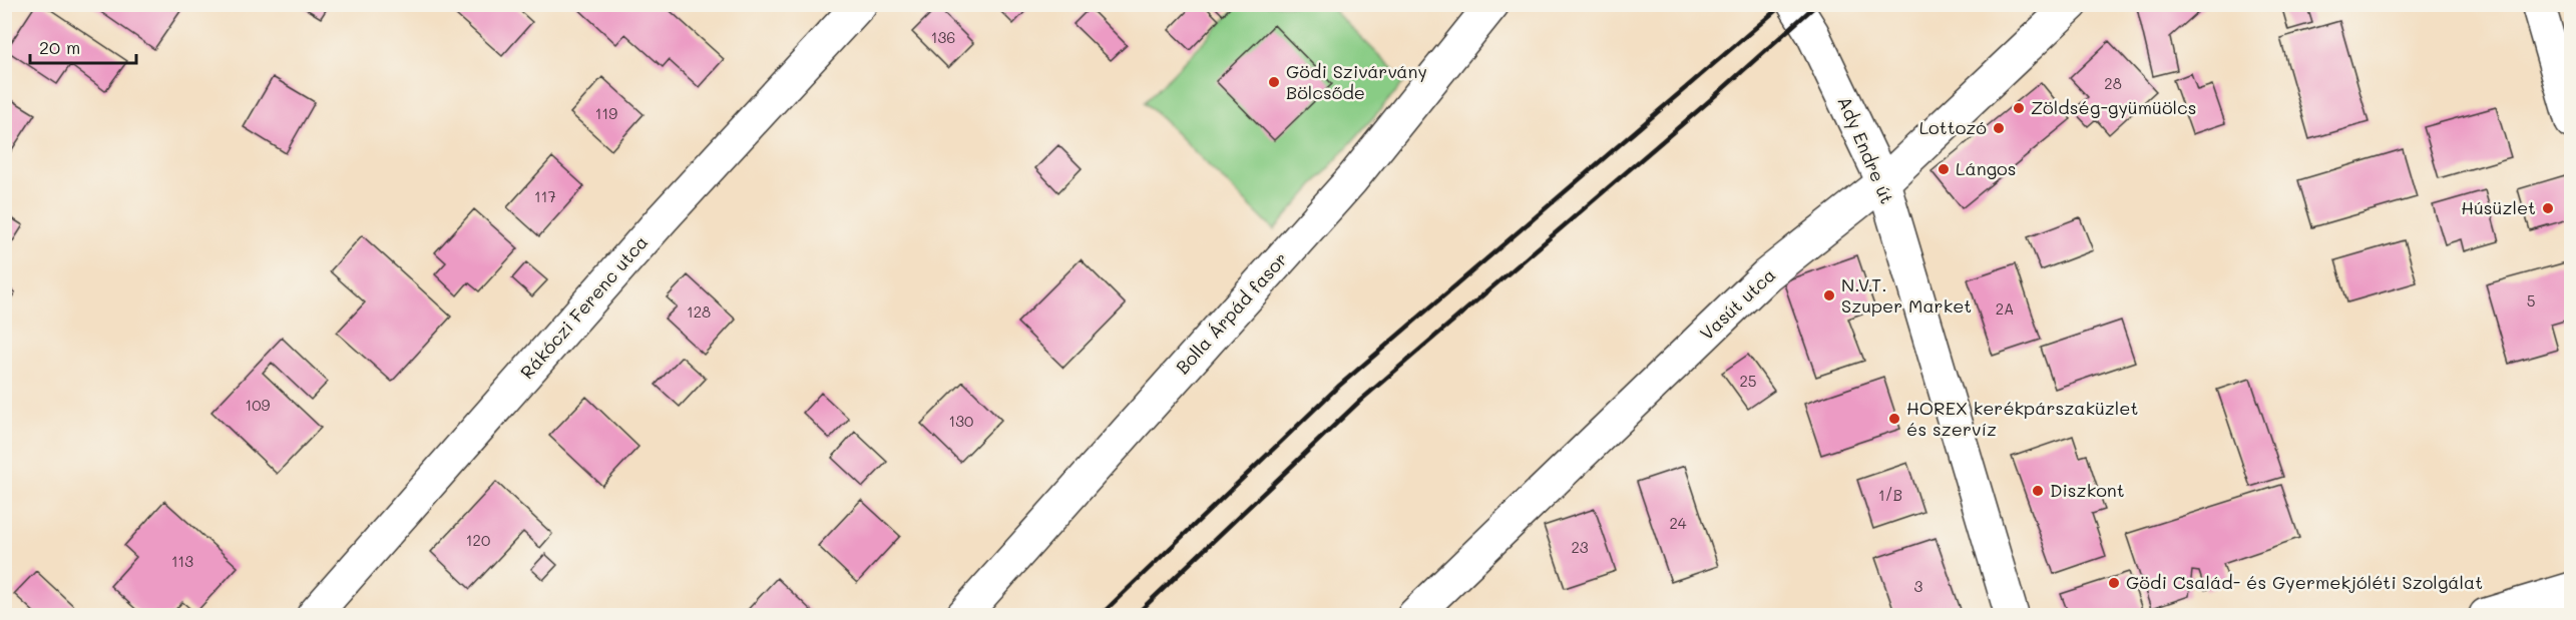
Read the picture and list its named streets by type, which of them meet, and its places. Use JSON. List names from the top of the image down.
{
  "streets": {
    "street": [
      "Ady Endre út",
      "Vasút utca",
      "Rákóczi Ferenc utca",
      "Bolla Árpád fasor"
    ]
  },
  "crossings": [
    ["Ady Endre út", "Vasút utca"]
  ],
  "places": [
    "Gödi Szivárvány Bölcsőde",
    "Zöldség-gyümüölcs",
    "Lottozó",
    "Lángos",
    "Húsüzlet",
    "N.V.T. Szuper Market",
    "HOREX kerékpárszaküzlet és szervíz",
    "Diszkont",
    "Gödi Család- és Gyermekjóléti Szolgálat"
  ],
  "house_numbers": [
    "136",
    "28",
    "119",
    "117",
    "5",
    "2A",
    "128",
    "25",
    "109",
    "130",
    "1/B",
    "24",
    "120",
    "23",
    "113",
    "3"
  ],
  "scale_bar": "20 m"
}
